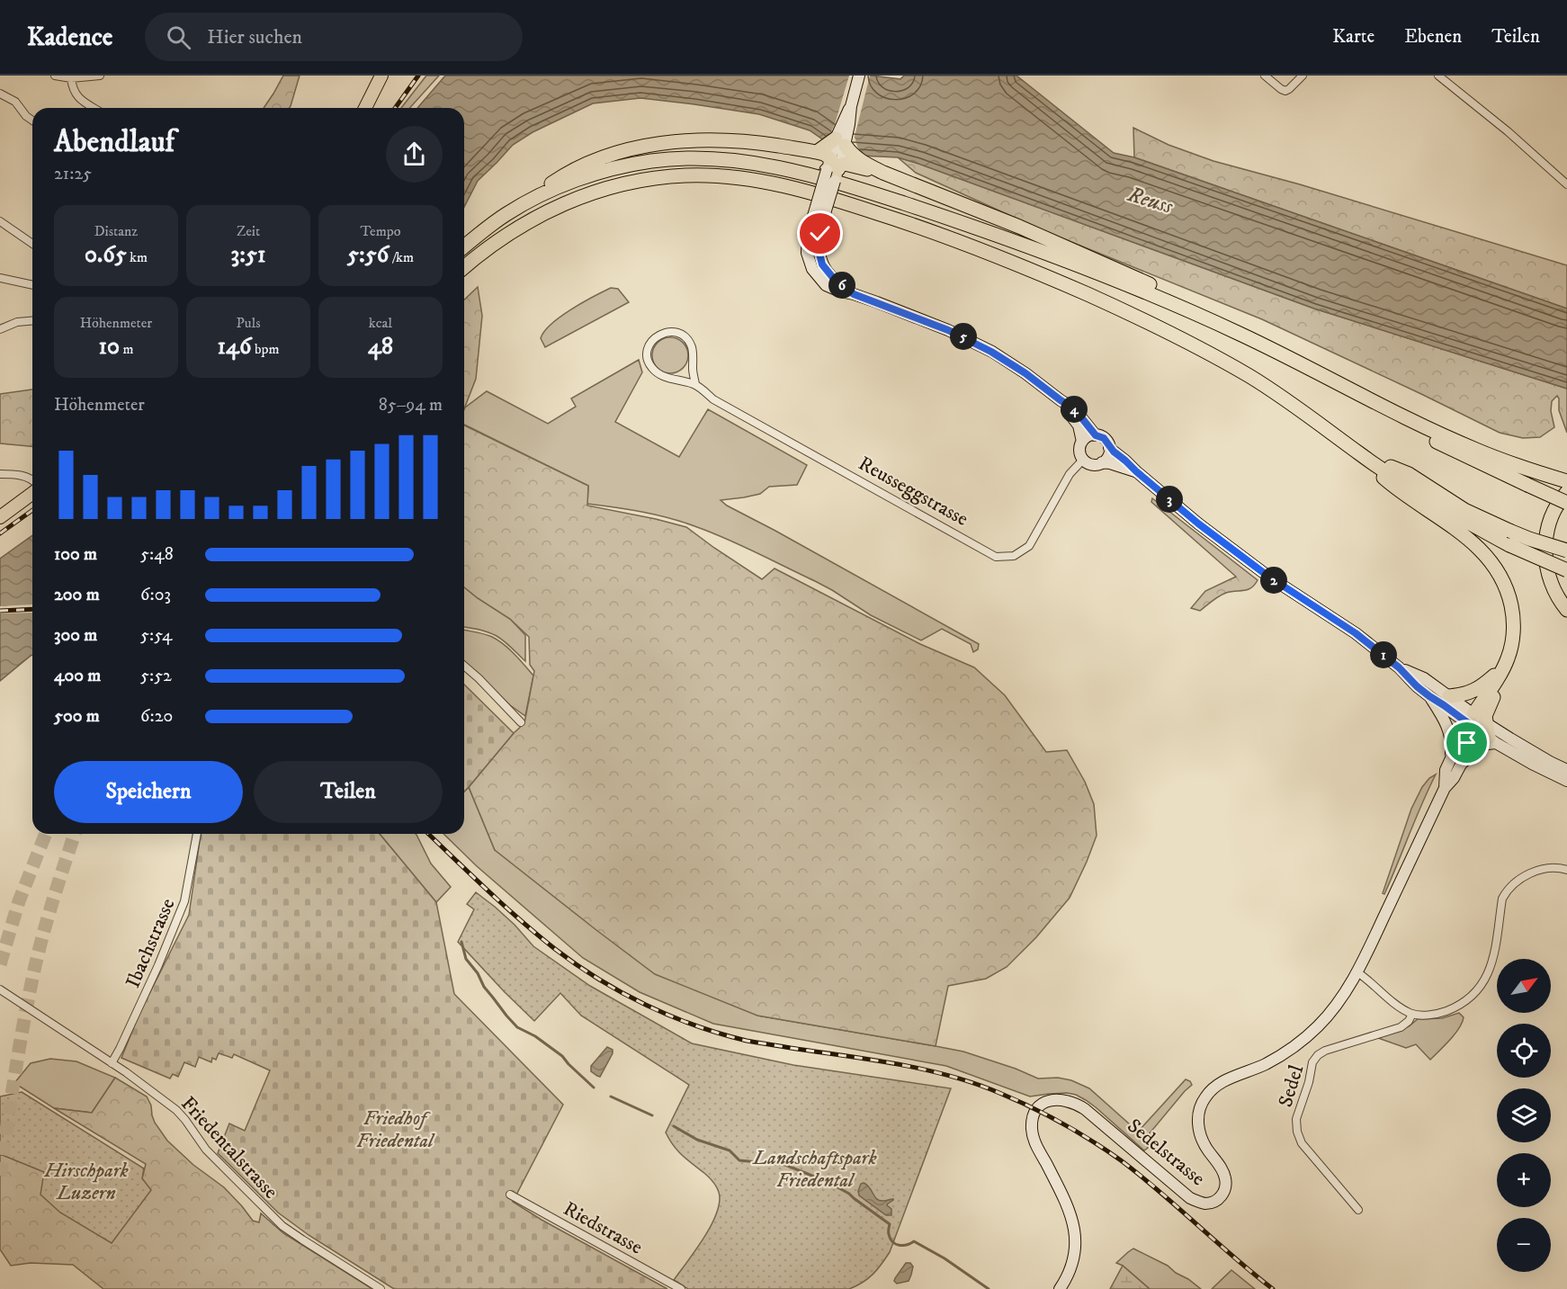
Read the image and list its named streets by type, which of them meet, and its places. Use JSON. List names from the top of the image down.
{
  "streets": {
    "main road": ["Sedelstrasse"],
    "street": [
      "Reusseggstrasse",
      "Ibachstrasse",
      "Sedel",
      "Friedentalstrasse",
      "Riedstrasse"
    ]
  },
  "crossings": [
    ["Ibachstrasse", "Friedentalstrasse"]
  ],
  "water": ["Reuss"],
  "parks": ["Friedhof Friedental", "Landschaftspark Friedental", "Hirschpark Luzern"],
  "north": "top right",
  "page": {
    "header": "Kadence",
    "search": "Hier suchen",
    "nav": ["Karte", "Ebenen", "Teilen"],
    "heading": ["Abendlauf", "21:25"],
    "stats": [
      ["Distanz", "0.65 km"],
      ["Zeit", "3:51"],
      ["Tempo", "5:56 /km"],
      ["Höhenmeter", "10 m"],
      ["Puls", "146 bpm"],
      ["kcal", "48"]
    ],
    "pins": [
      "6",
      "5",
      "4",
      "3",
      "2",
      "1"
    ],
    "chart": ["Höhenmeter", "85–94 m"],
    "list": [
      {
        "name": "100 m",
        "note": "5:48"
      },
      {
        "name": "200 m",
        "note": "6:03"
      },
      {
        "name": "300 m",
        "note": "5:54"
      },
      {
        "name": "400 m",
        "note": "5:52"
      },
      {
        "name": "500 m",
        "note": "6:20"
      }
    ],
    "buttons": ["Speichern", "Teilen"],
    "map_buttons": ["+", "−"]
  }
}
